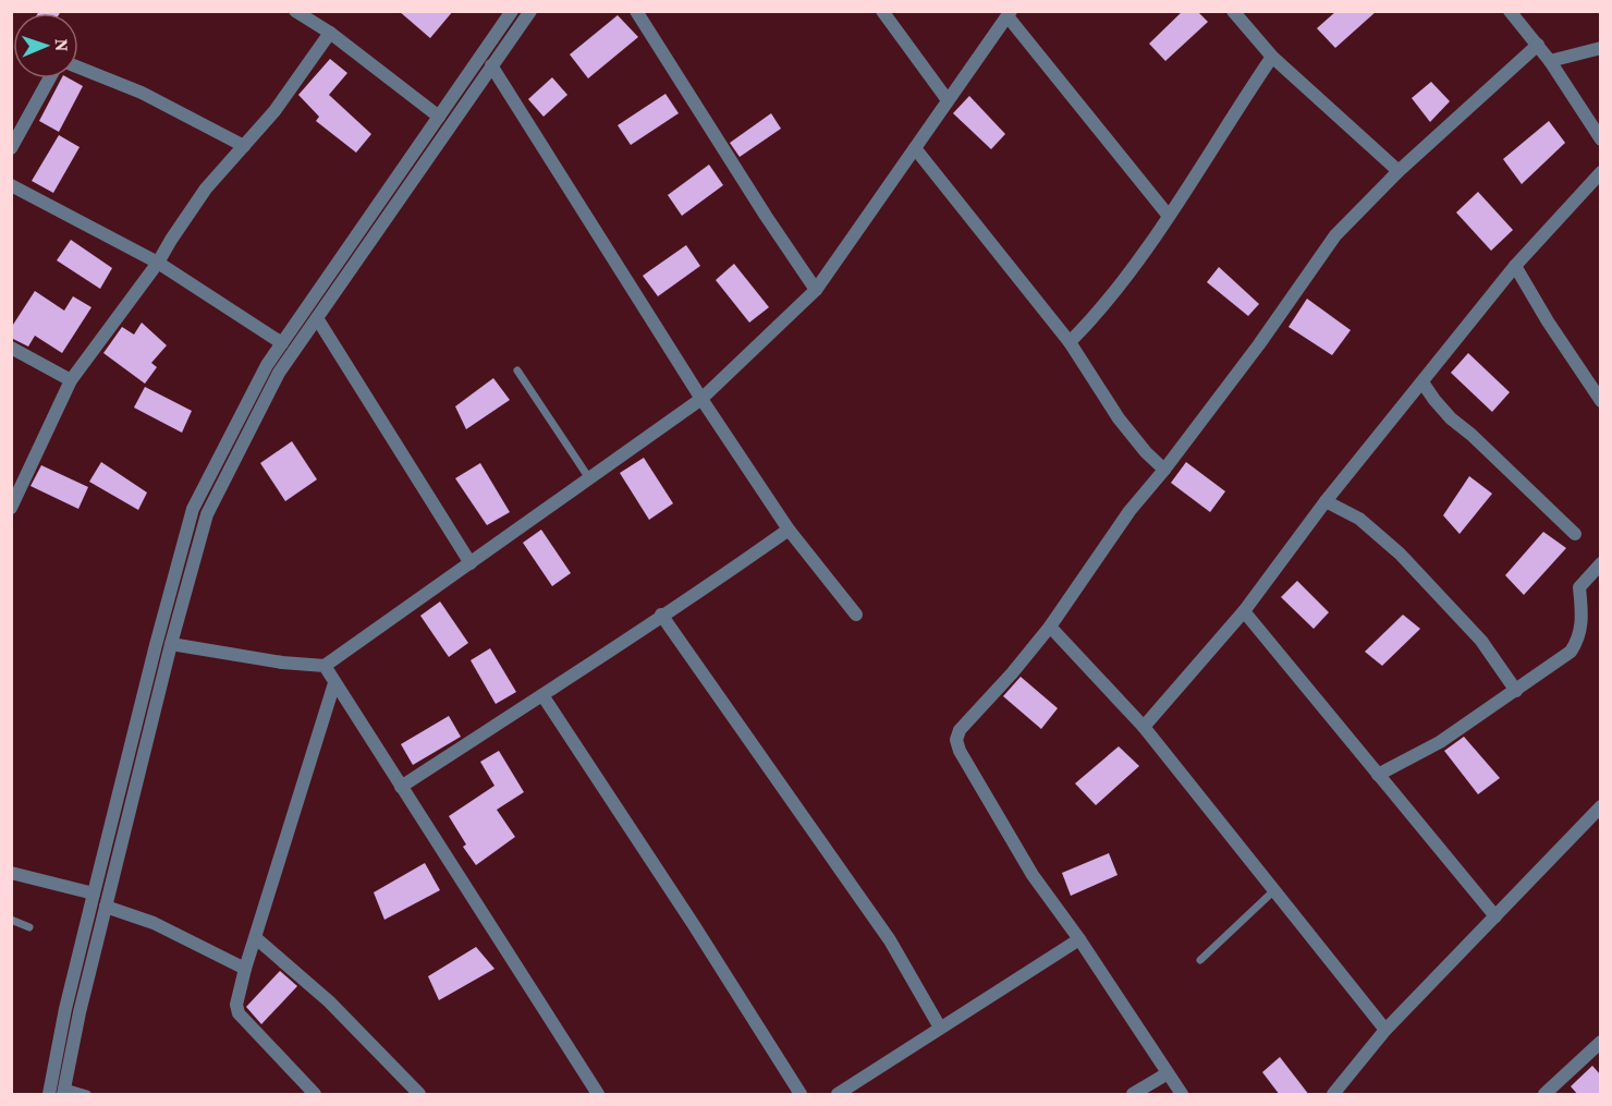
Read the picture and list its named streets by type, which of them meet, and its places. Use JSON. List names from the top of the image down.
{
  "north": "right"
}
